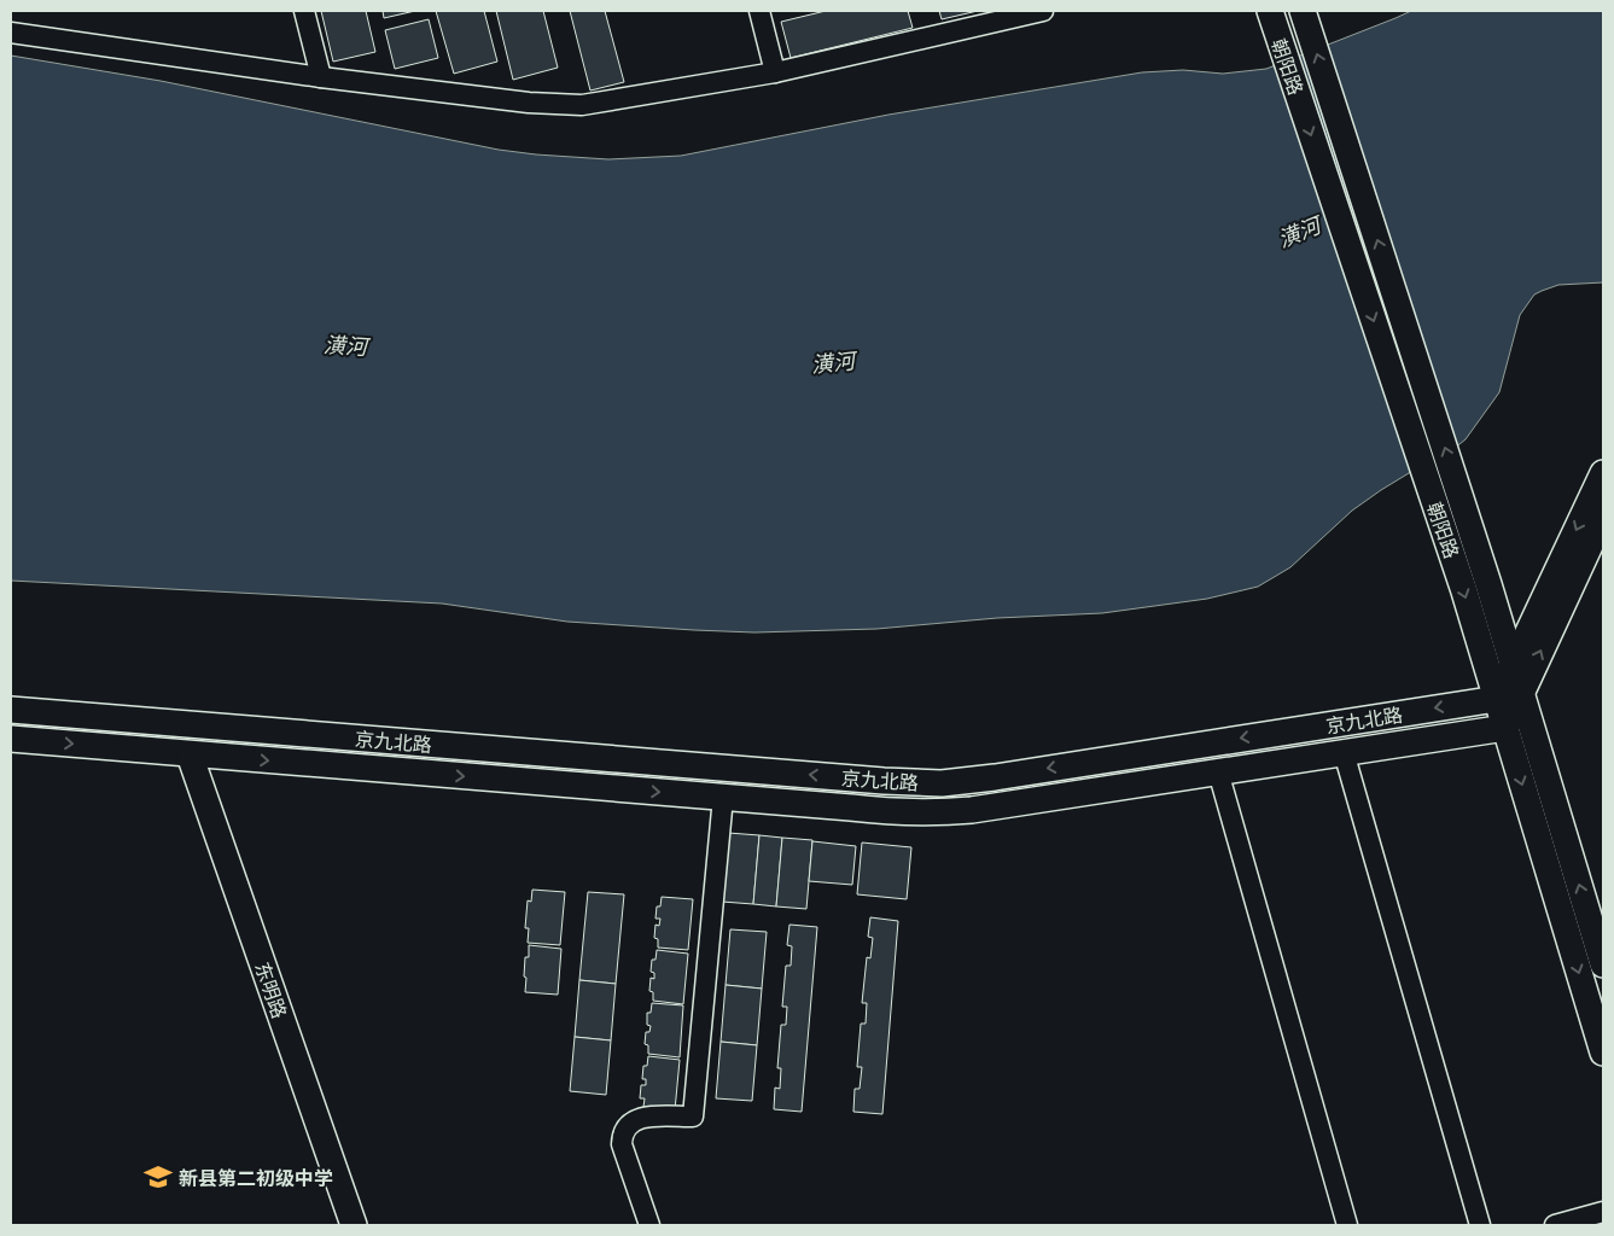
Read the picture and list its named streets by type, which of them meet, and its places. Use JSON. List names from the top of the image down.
{
  "streets": {
    "main road": ["朝阳路", "京九北路", "东明路"]
  },
  "crossings": [
    ["朝阳路", "京九北路"],
    ["京九北路", "东明路"]
  ],
  "water": ["潢河"],
  "places": {
    "school or university": ["新县第二初级中学"]
  }
}
